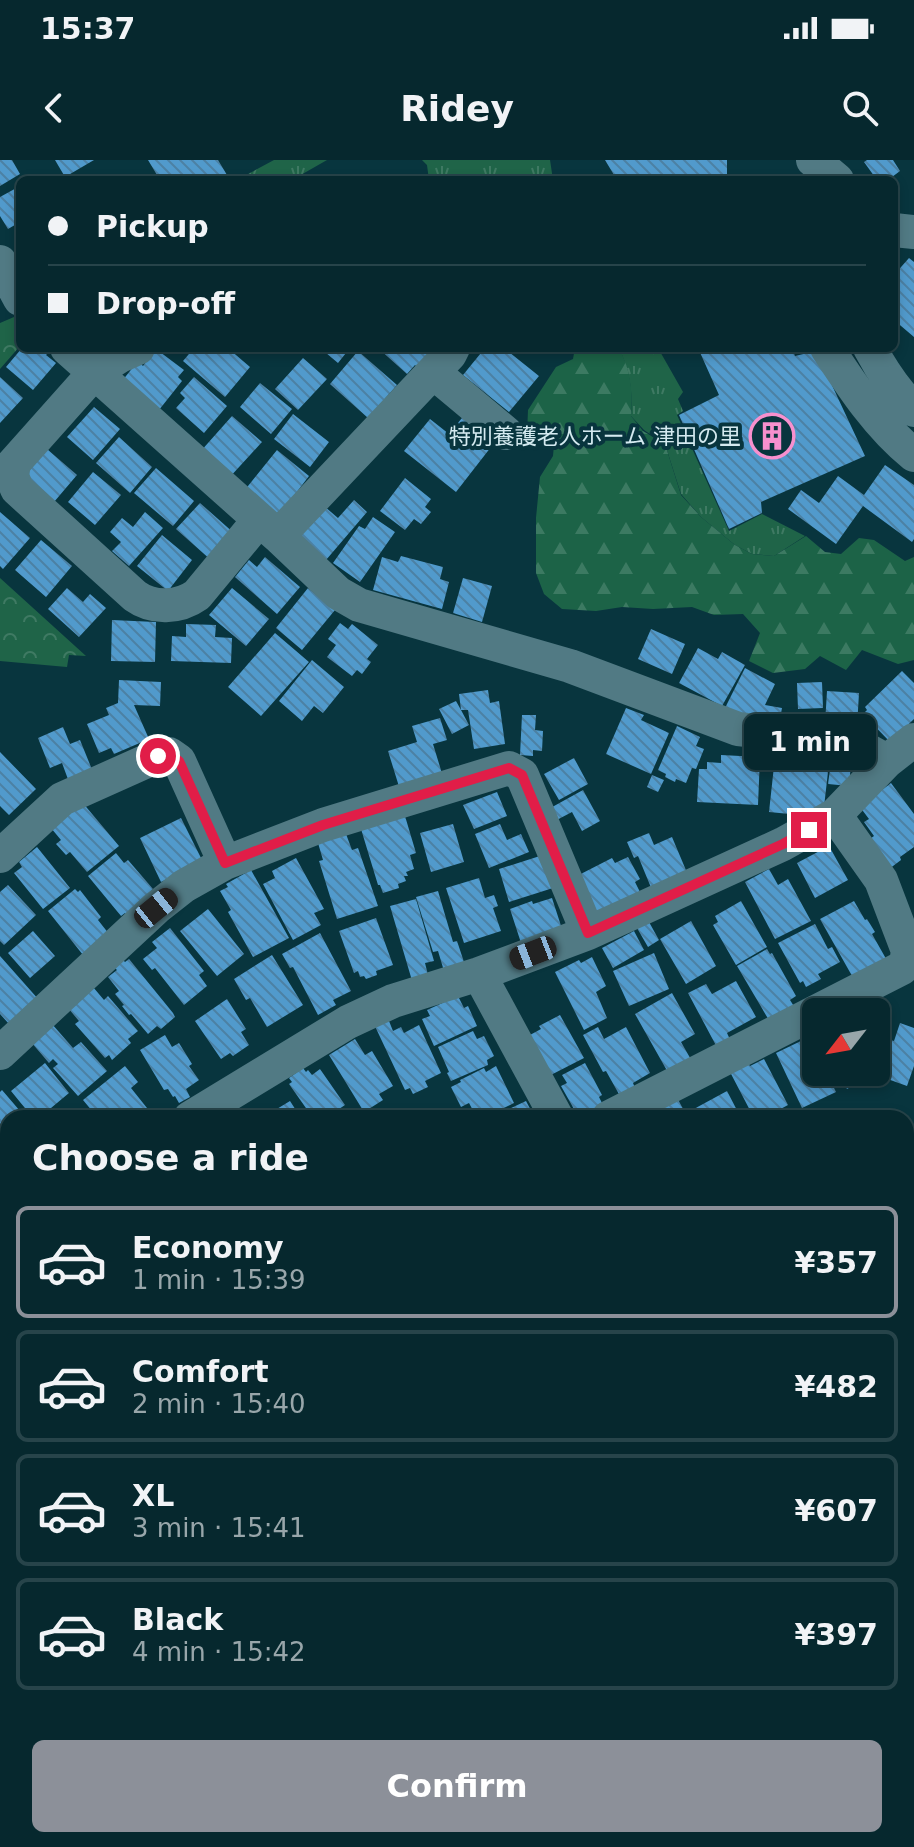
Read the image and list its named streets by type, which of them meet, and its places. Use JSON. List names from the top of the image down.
{
  "places": {
    "building": ["特別養護老人ホーム 津田の里"]
  },
  "north": "bottom left",
  "page": {
    "status": "15:37",
    "header": "Ridey",
    "banner": ["Pickup", "Drop-off"],
    "bubble": "1 min",
    "heading": "Choose a ride",
    "list": [
      {
        "name": "Economy",
        "note": "1 min · 15:39",
        "value": "¥357"
      },
      {
        "name": "Comfort",
        "note": "2 min · 15:40",
        "value": "¥482"
      },
      {
        "name": "XL",
        "note": "3 min · 15:41",
        "value": "¥607"
      },
      {
        "name": "Black",
        "note": "4 min · 15:42",
        "value": "¥397"
      }
    ],
    "buttons": "Confirm"
  }
}
